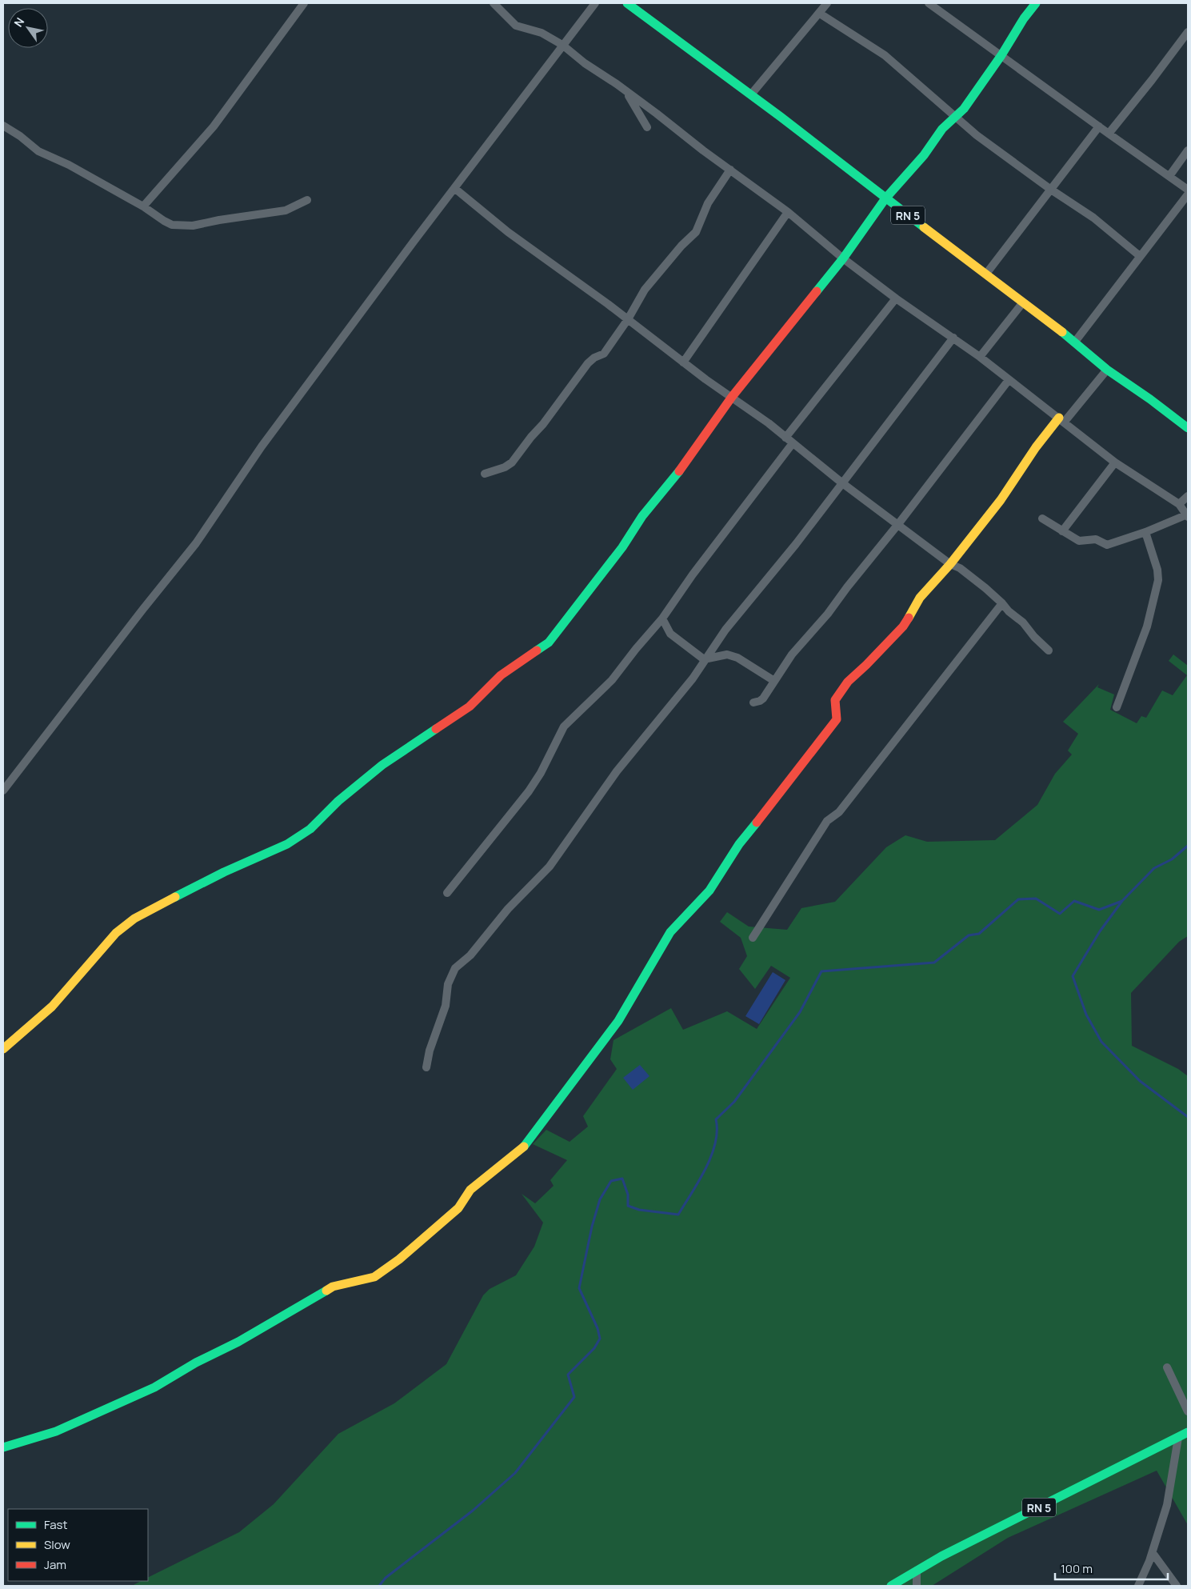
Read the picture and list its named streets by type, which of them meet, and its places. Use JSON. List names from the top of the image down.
{
  "streets": {
    "street": ["RN 5"]
  },
  "legend": ["Fast", "Slow", "Jam"],
  "scale_bar": "100 m",
  "north": "top left"
}
